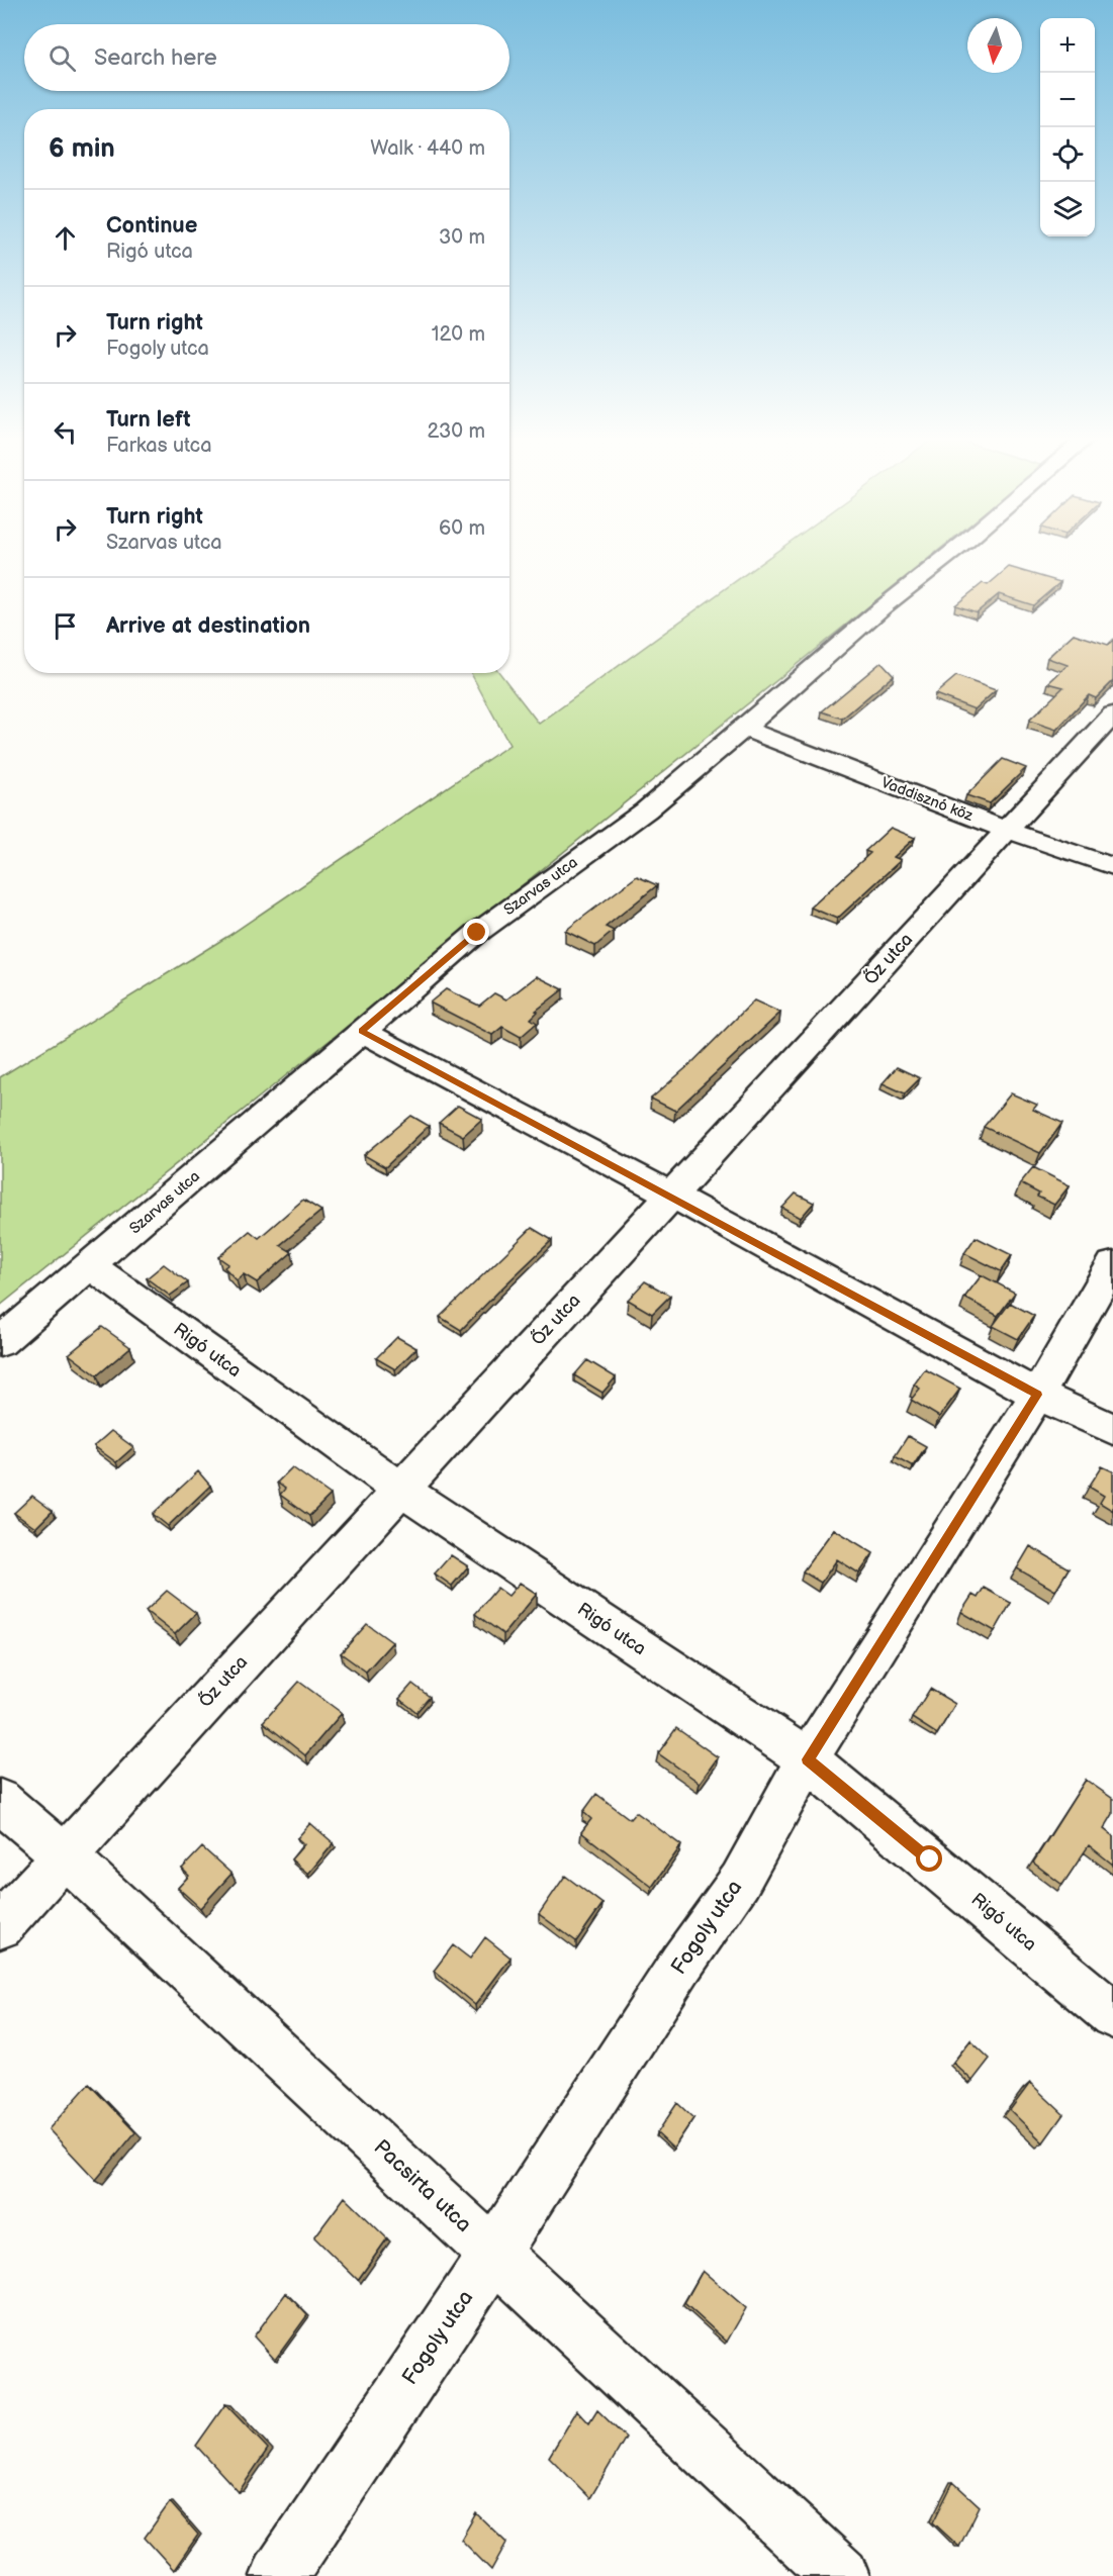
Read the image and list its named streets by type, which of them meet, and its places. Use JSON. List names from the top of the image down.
{
  "streets": {
    "street": [
      "Vaddisznó köz",
      "Szarvas utca",
      "Őz utca",
      "Rigó utca",
      "Fogoly utca",
      "Pacsirta utca"
    ]
  },
  "crossings": [
    ["Vaddisznó köz", "Szarvas utca"],
    ["Vaddisznó köz", "Őz utca"],
    ["Szarvas utca", "Rigó utca"],
    ["Őz utca", "Rigó utca"],
    ["Őz utca", "Pacsirta utca"],
    ["Rigó utca", "Fogoly utca"],
    ["Fogoly utca", "Pacsirta utca"]
  ],
  "north": "bottom",
  "page": {
    "map_buttons": ["+", "−"],
    "search": "Search here",
    "heading": ["6 min", "Walk · 440 m"],
    "list": [
      ["Continue", "Rigó utca", "30 m"],
      ["Turn right", "Fogoly utca", "120 m"],
      ["Turn left", "Farkas utca", "230 m"],
      ["Turn right", "Szarvas utca", "60 m"],
      "Arrive at destination"
    ]
  }
}
